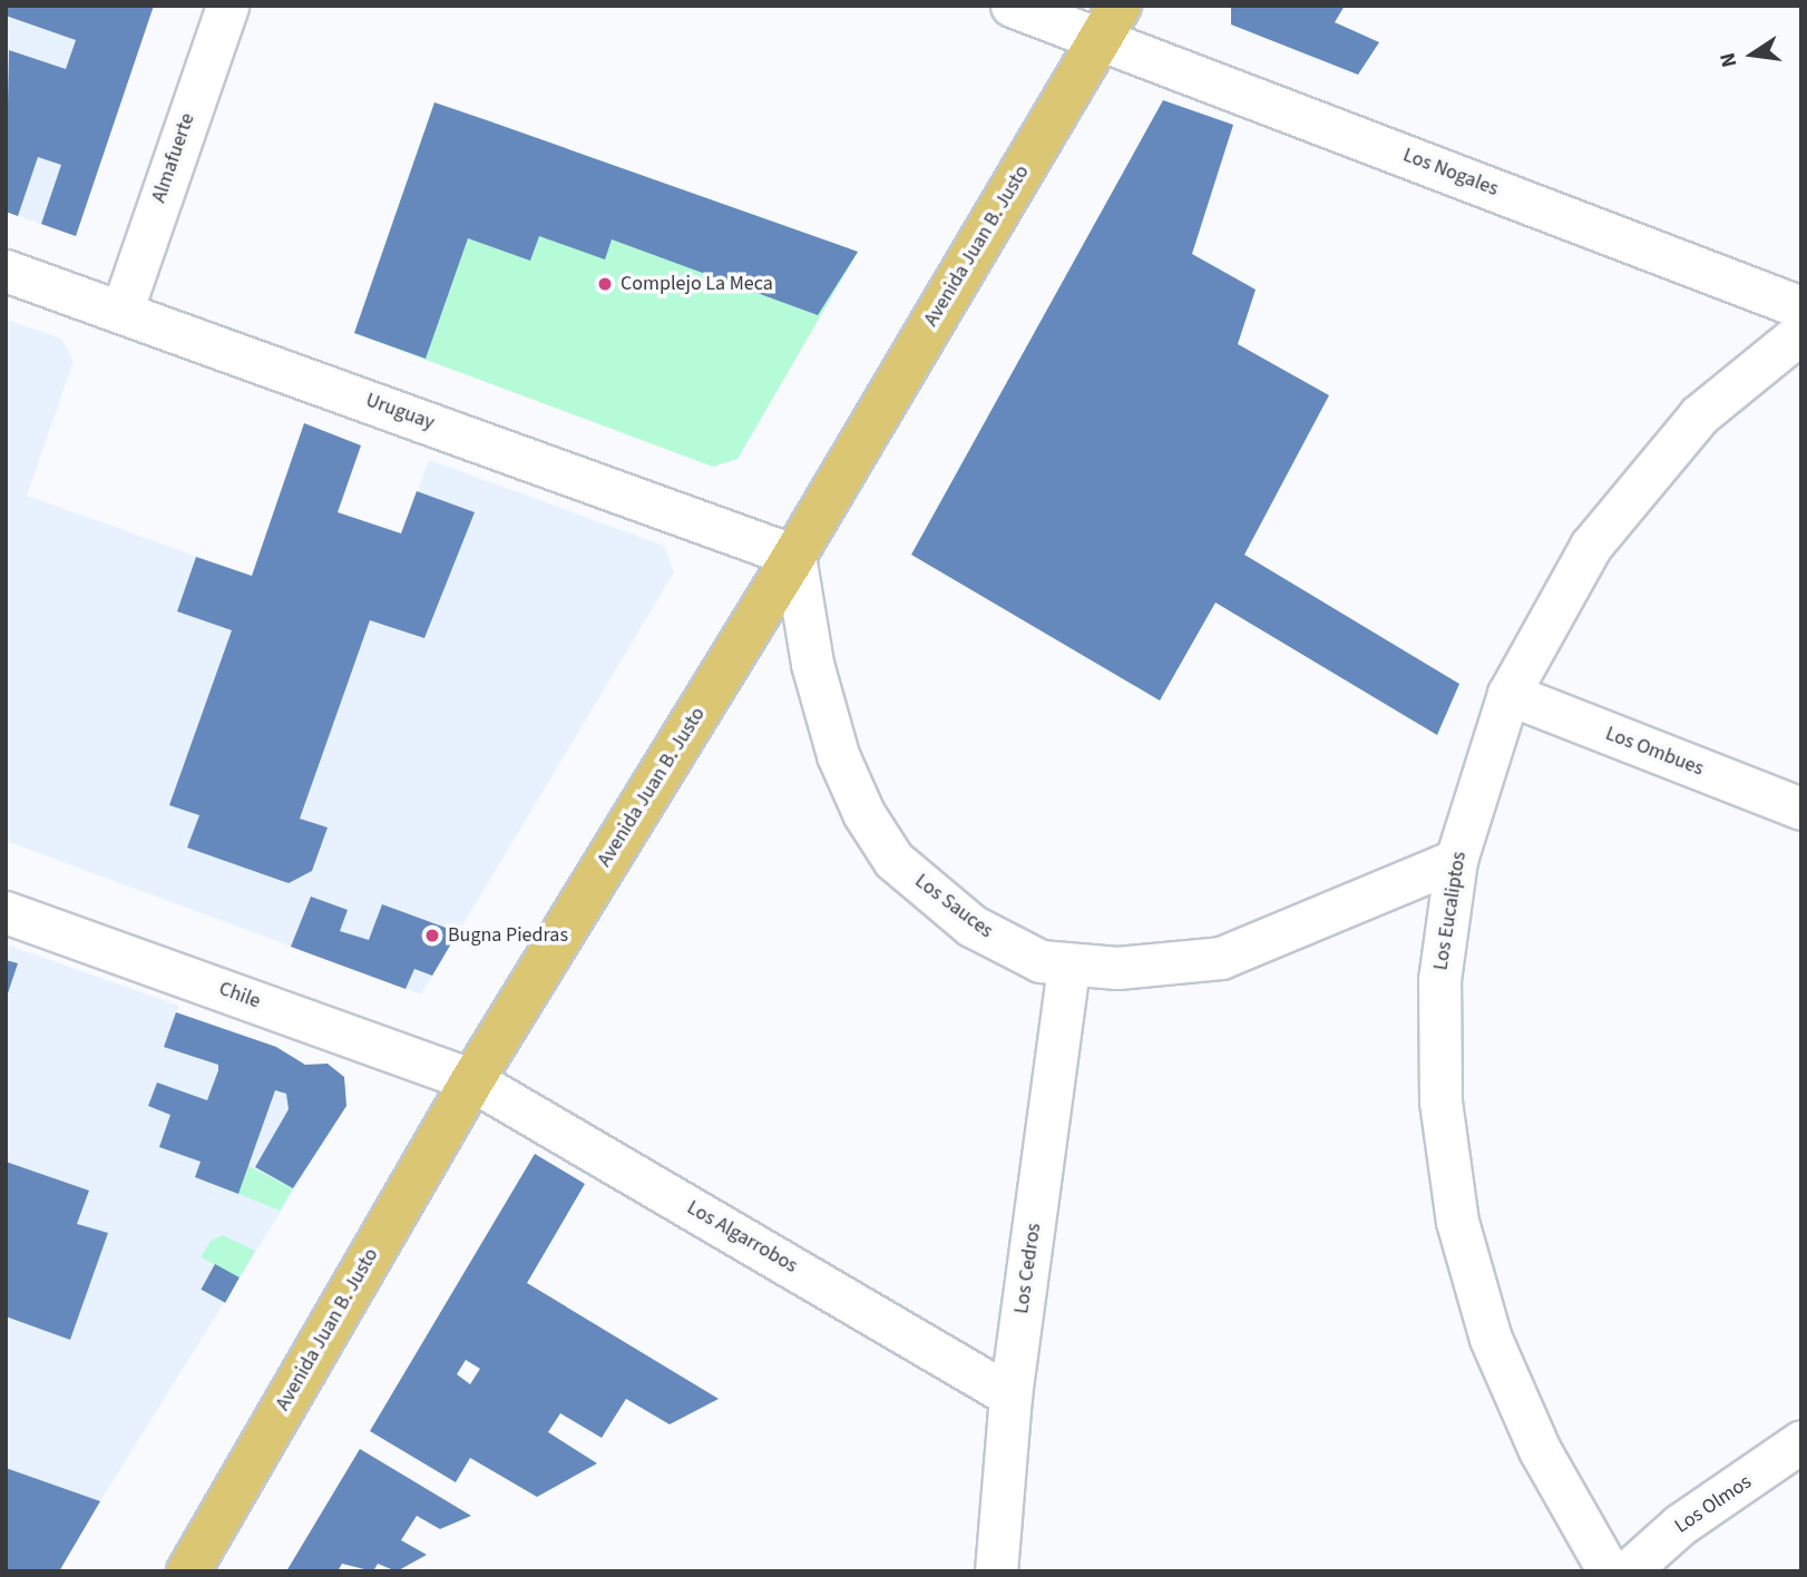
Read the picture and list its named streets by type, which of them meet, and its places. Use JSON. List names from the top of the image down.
{
  "streets": {
    "main road": ["Avenida Juan B. Justo"],
    "street": [
      "Almafuerte",
      "Los Nogales",
      "Uruguay",
      "Los Ombues",
      "Los Sauces",
      "Los Eucaliptos",
      "Chile",
      "Los Algarrobos",
      "Los Cedros",
      "Los Olmos"
    ]
  },
  "crossings": [
    ["Almafuerte", "Uruguay"],
    ["Los Nogales", "Avenida Juan B. Justo"],
    ["Avenida Juan B. Justo", "Uruguay"],
    ["Avenida Juan B. Justo", "Los Sauces"],
    ["Avenida Juan B. Justo", "Chile"],
    ["Avenida Juan B. Justo", "Los Algarrobos"],
    ["Uruguay", "Los Sauces"],
    ["Los Ombues", "Los Eucaliptos"],
    ["Los Sauces", "Los Eucaliptos"],
    ["Los Sauces", "Los Cedros"],
    ["Chile", "Los Algarrobos"],
    ["Los Algarrobos", "Los Cedros"]
  ],
  "places": ["Complejo La Meca", "Bugna Piedras"],
  "north": "left"
}
